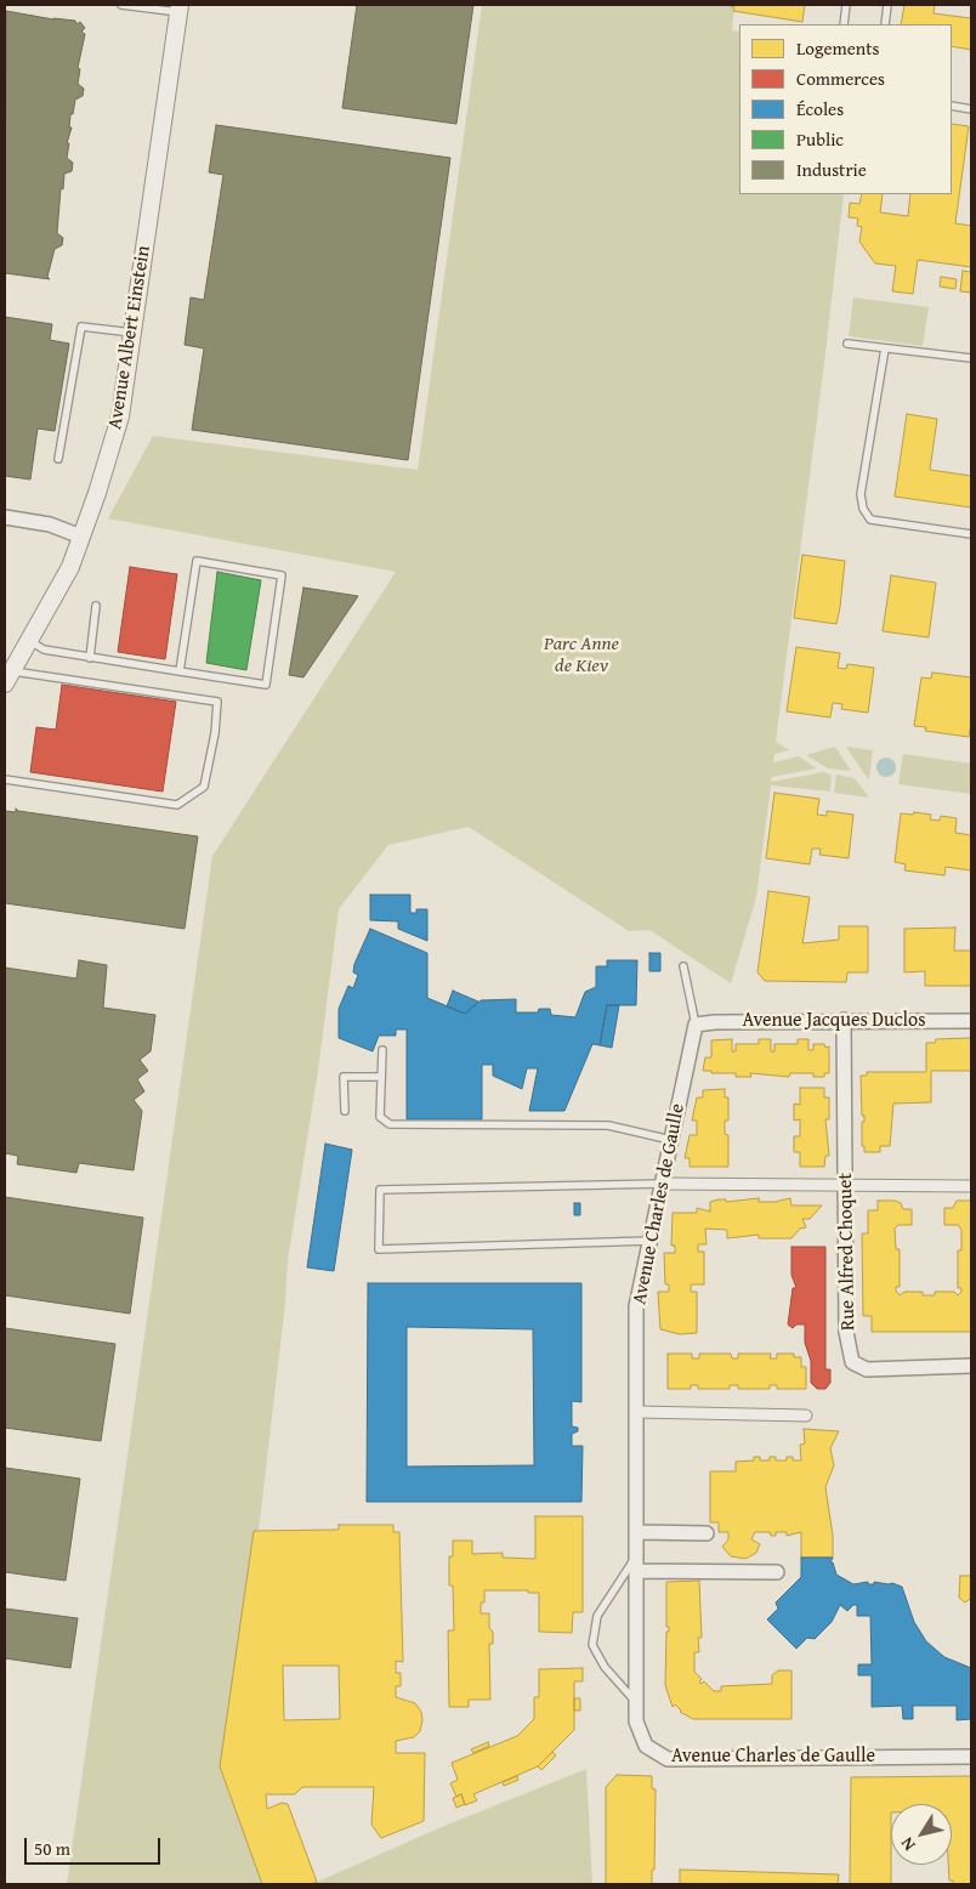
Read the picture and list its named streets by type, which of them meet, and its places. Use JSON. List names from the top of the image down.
{
  "streets": {
    "street": [
      "Avenue Albert Einstein",
      "Avenue Jacques Duclos",
      "Avenue Charles de Gaulle",
      "Rue Alfred Choquet"
    ]
  },
  "crossings": [
    ["Avenue Jacques Duclos", "Avenue Charles de Gaulle"],
    ["Avenue Jacques Duclos", "Rue Alfred Choquet"]
  ],
  "parks": ["Parc Anne de Kiev"],
  "legend": [
    "Logements",
    "Commerces",
    "Écoles",
    "Public",
    "Industrie"
  ],
  "scale_bar": "50 m",
  "north": "bottom left"
}
